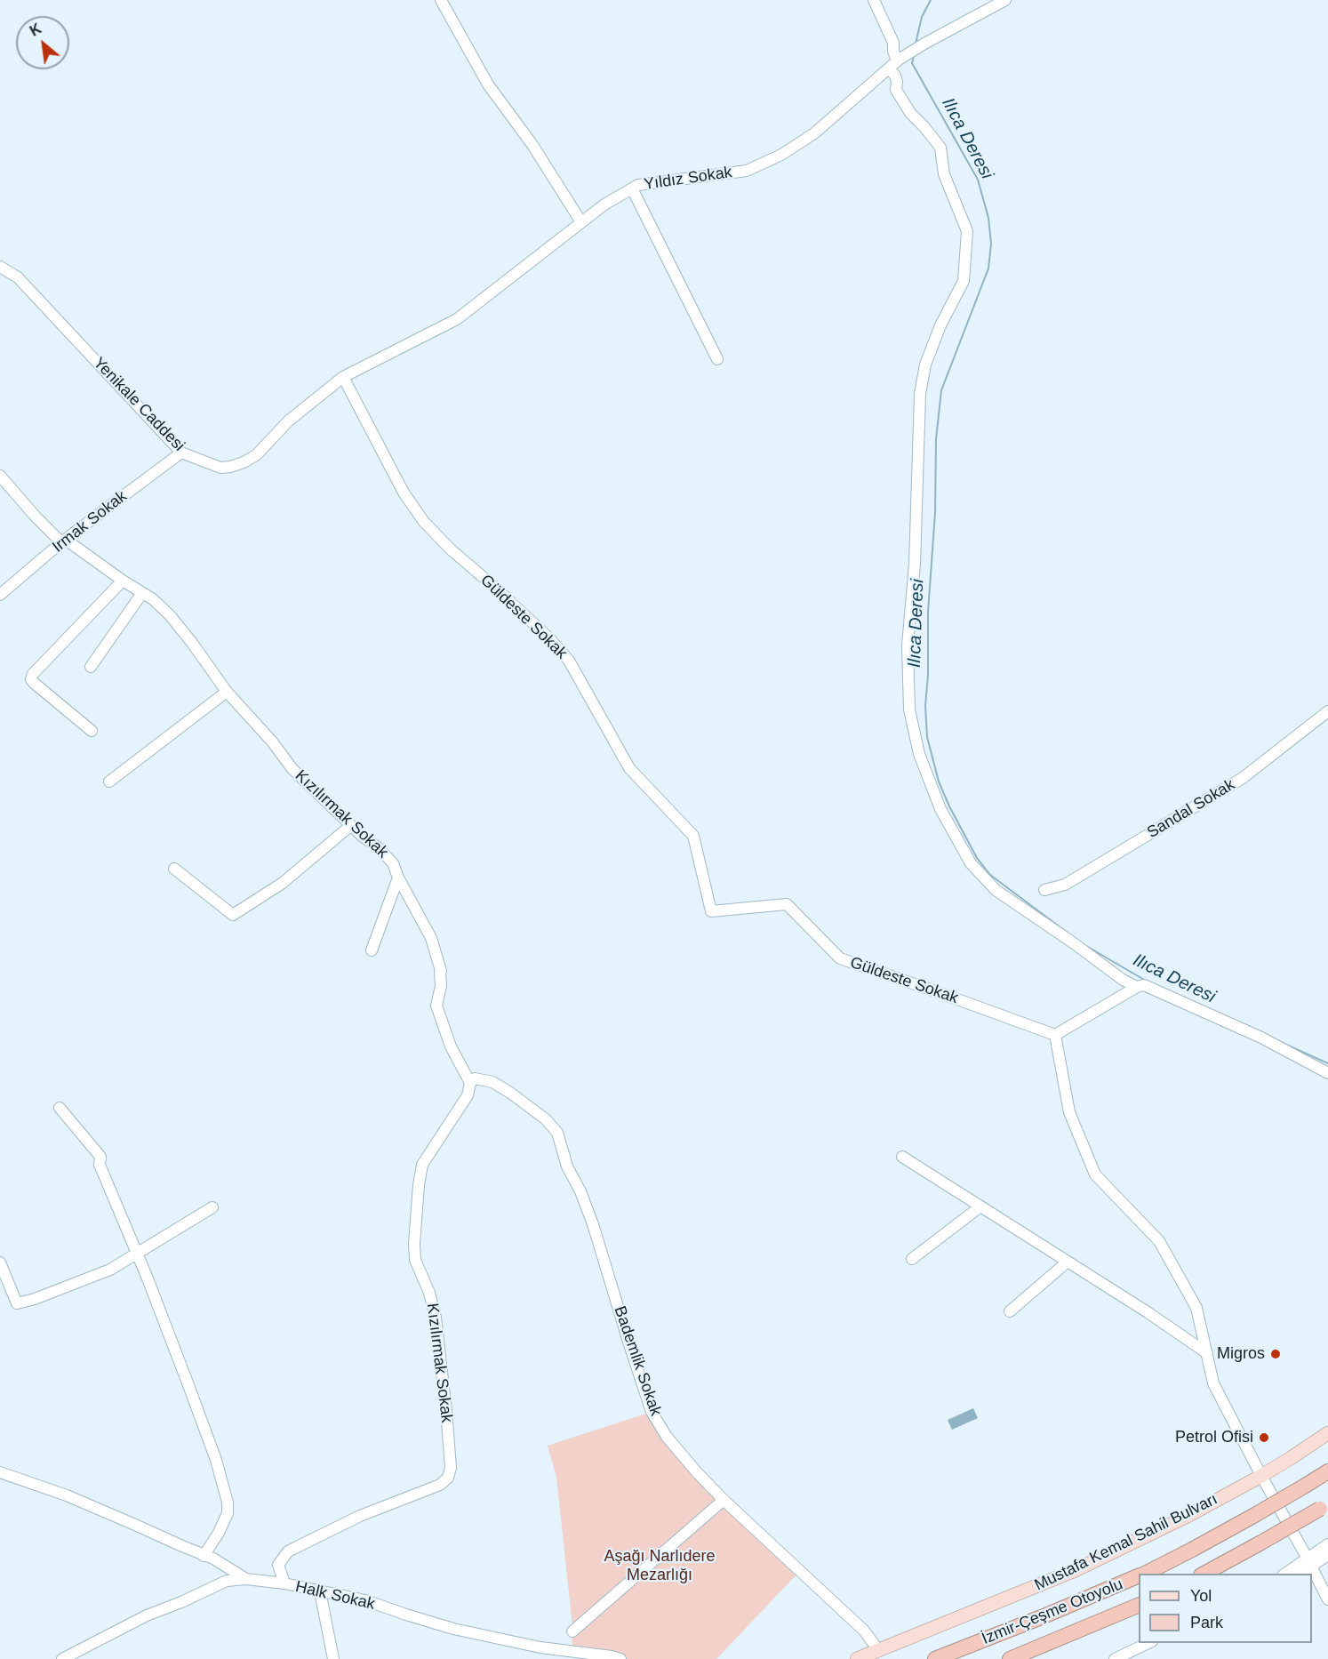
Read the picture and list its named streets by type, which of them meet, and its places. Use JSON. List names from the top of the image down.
{
  "streets": {
    "highway": ["İzmir-Çeşme Otoyolu"],
    "main road": ["Mustafa Kemal Sahil Bulvarı"],
    "street": [
      "Yıldız Sokak",
      "Yenikale Caddesi",
      "Irmak Sokak",
      "Güldeste Sokak",
      "Sandal Sokak",
      "Kızılırmak Sokak",
      "Bademlik Sokak",
      "Halk Sokak"
    ]
  },
  "crossings": [
    ["Yıldız Sokak", "Yenikale Caddesi"],
    ["Yıldız Sokak", "Güldeste Sokak"],
    ["Yenikale Caddesi", "Irmak Sokak"],
    ["Yenikale Caddesi", "Güldeste Sokak"],
    ["Irmak Sokak", "Kızılırmak Sokak"],
    ["Kızılırmak Sokak", "Bademlik Sokak"],
    ["Kızılırmak Sokak", "Halk Sokak"],
    ["Bademlik Sokak", "Mustafa Kemal Sahil Bulvarı"]
  ],
  "water": ["Ilıca Deresi"],
  "parks": ["Aşağı Narlıdere Mezarlığı"],
  "places": ["Migros", "Petrol Ofisi"],
  "legend": ["Yol", "Park"],
  "north": "top left"
}
